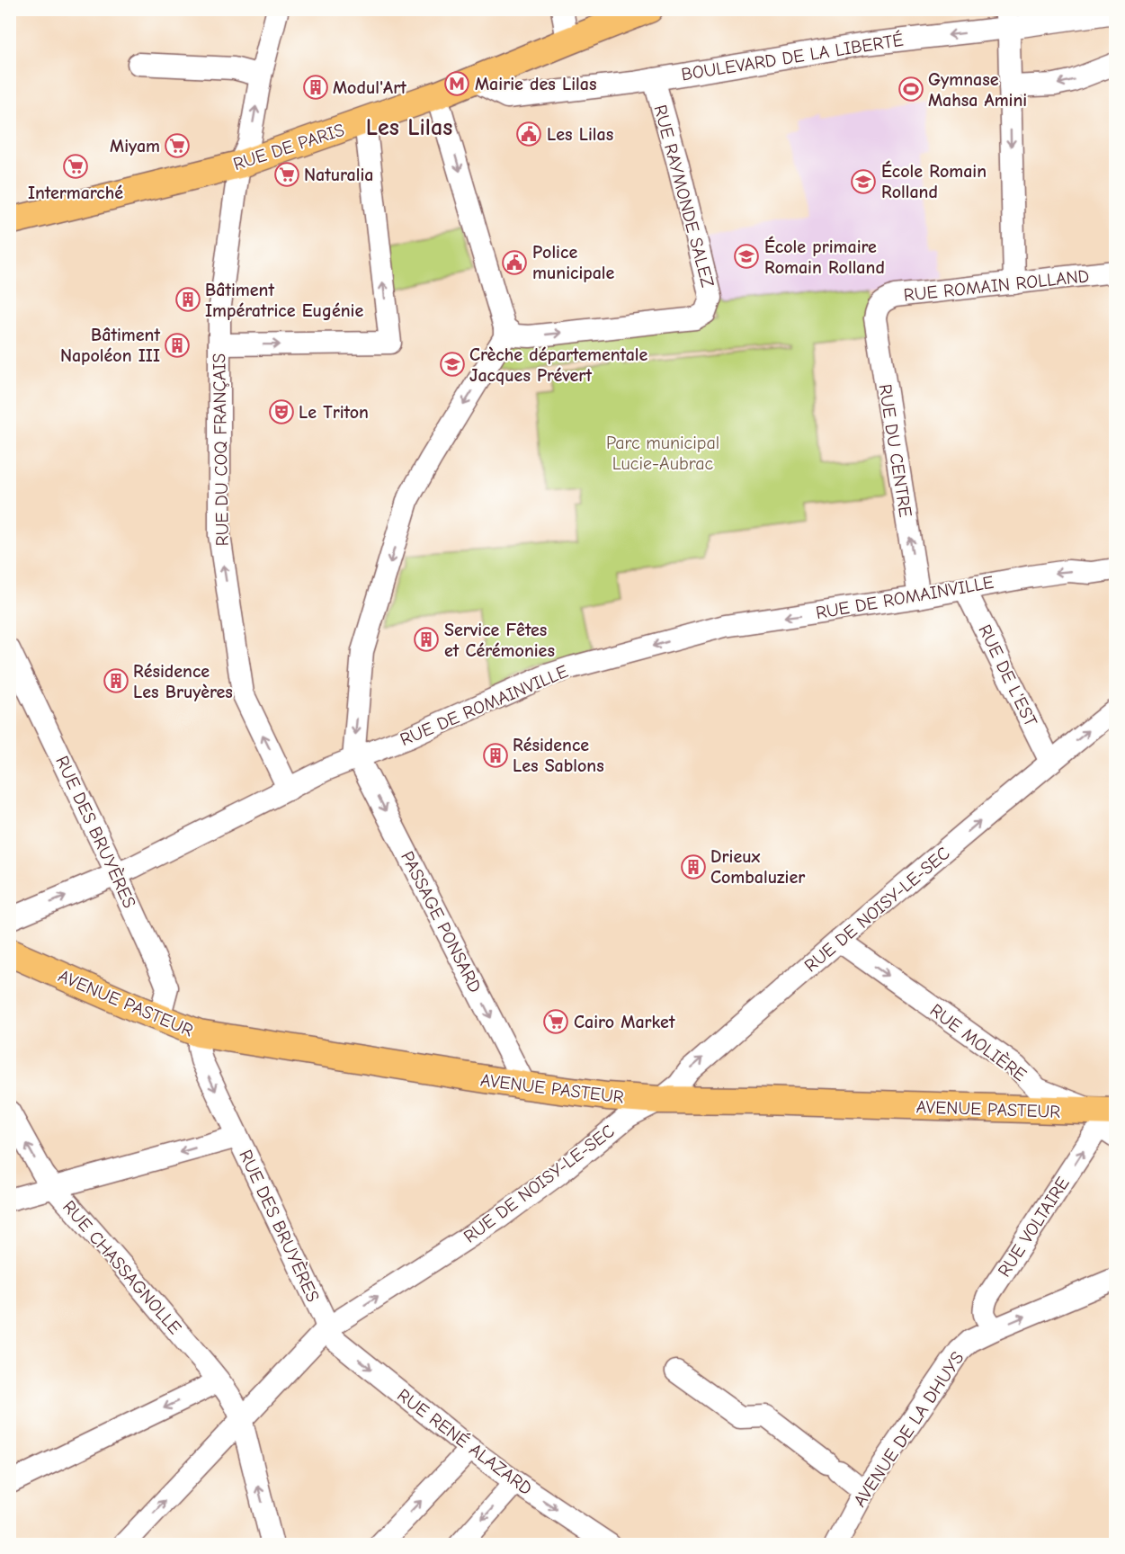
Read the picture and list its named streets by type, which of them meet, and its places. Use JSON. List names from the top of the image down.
{
  "streets": {
    "main road": ["RUE DE PARIS", "AVENUE PASTEUR"],
    "street": [
      "BOULEVARD DE LA LIBERTÉ",
      "RUE RAYMONDE SALEZ",
      "RUE ROMAIN ROLLAND",
      "RUE DU COQ FRANÇAIS",
      "RUE DU CENTRE",
      "RUE DE ROMAINVILLE",
      "RUE DE L'EST",
      "RUE DES BRUYÈRES",
      "RUE DE NOISY-LE-SEC",
      "PASSAGE PONSARD",
      "RUE MOLIÈRE",
      "RUE VOLTAIRE",
      "RUE CHASSAGNOLLE",
      "AVENUE DE LA DHUYS",
      "RUE RENÉ ALAZARD"
    ]
  },
  "crossings": [
    ["BOULEVARD DE LA LIBERTÉ", "RUE DE PARIS"],
    ["BOULEVARD DE LA LIBERTÉ", "RUE RAYMONDE SALEZ"],
    ["RUE DE PARIS", "RUE DU COQ FRANÇAIS"],
    ["RUE ROMAIN ROLLAND", "RUE DU CENTRE"],
    ["RUE DU COQ FRANÇAIS", "RUE DE ROMAINVILLE"],
    ["RUE DU CENTRE", "RUE DE ROMAINVILLE"],
    ["RUE DE ROMAINVILLE", "RUE DE L'EST"],
    ["RUE DE ROMAINVILLE", "RUE DES BRUYÈRES"],
    ["RUE DE ROMAINVILLE", "PASSAGE PONSARD"],
    ["RUE DE L'EST", "RUE DE NOISY-LE-SEC"],
    ["RUE DES BRUYÈRES", "RUE DE NOISY-LE-SEC"],
    ["RUE DES BRUYÈRES", "AVENUE PASTEUR"],
    ["RUE DES BRUYÈRES", "RUE RENÉ ALAZARD"],
    ["RUE DE NOISY-LE-SEC", "AVENUE PASTEUR"],
    ["RUE DE NOISY-LE-SEC", "RUE MOLIÈRE"],
    ["RUE DE NOISY-LE-SEC", "RUE CHASSAGNOLLE"],
    ["RUE DE NOISY-LE-SEC", "RUE RENÉ ALAZARD"],
    ["PASSAGE PONSARD", "AVENUE PASTEUR"],
    ["AVENUE PASTEUR", "RUE MOLIÈRE"],
    ["AVENUE PASTEUR", "RUE VOLTAIRE"],
    ["RUE MOLIÈRE", "RUE VOLTAIRE"],
    ["RUE VOLTAIRE", "AVENUE DE LA DHUYS"]
  ],
  "one_way": [
    "BOULEVARD DE LA LIBERTÉ",
    "RUE DU COQ FRANÇAIS",
    "RUE DU CENTRE",
    "RUE DE NOISY-LE-SEC",
    "PASSAGE PONSARD",
    "RUE MOLIÈRE",
    "RUE VOLTAIRE",
    "RUE CHASSAGNOLLE",
    "RUE RENÉ ALAZARD"
  ],
  "districts": ["Les Lilas"],
  "parks": ["Parc municipal Lucie-Aubrac"],
  "places": {
    "metro station": ["Mairie des Lilas"],
    "building": [
      "Modul'Art",
      "Bâtiment Impératrice Eugénie",
      "Bâtiment Napoléon III",
      "Service Fêtes et Cérémonies",
      "Résidence Les Bruyères",
      "Résidence Les Sablons",
      "Drieux Combaluzier"
    ],
    "sports": ["Gymnase Mahsa Amini"],
    "public building": ["Les Lilas", "Police municipale"],
    "supermarket": [
      "Miyam",
      "Intermarché",
      "Naturalia",
      "Cairo Market"
    ],
    "school or university": ["École Romain Rolland", "École primaire Romain Rolland", "Crèche départementale Jacques Prévert"],
    "theatre": ["Le Triton"]
  }
}
